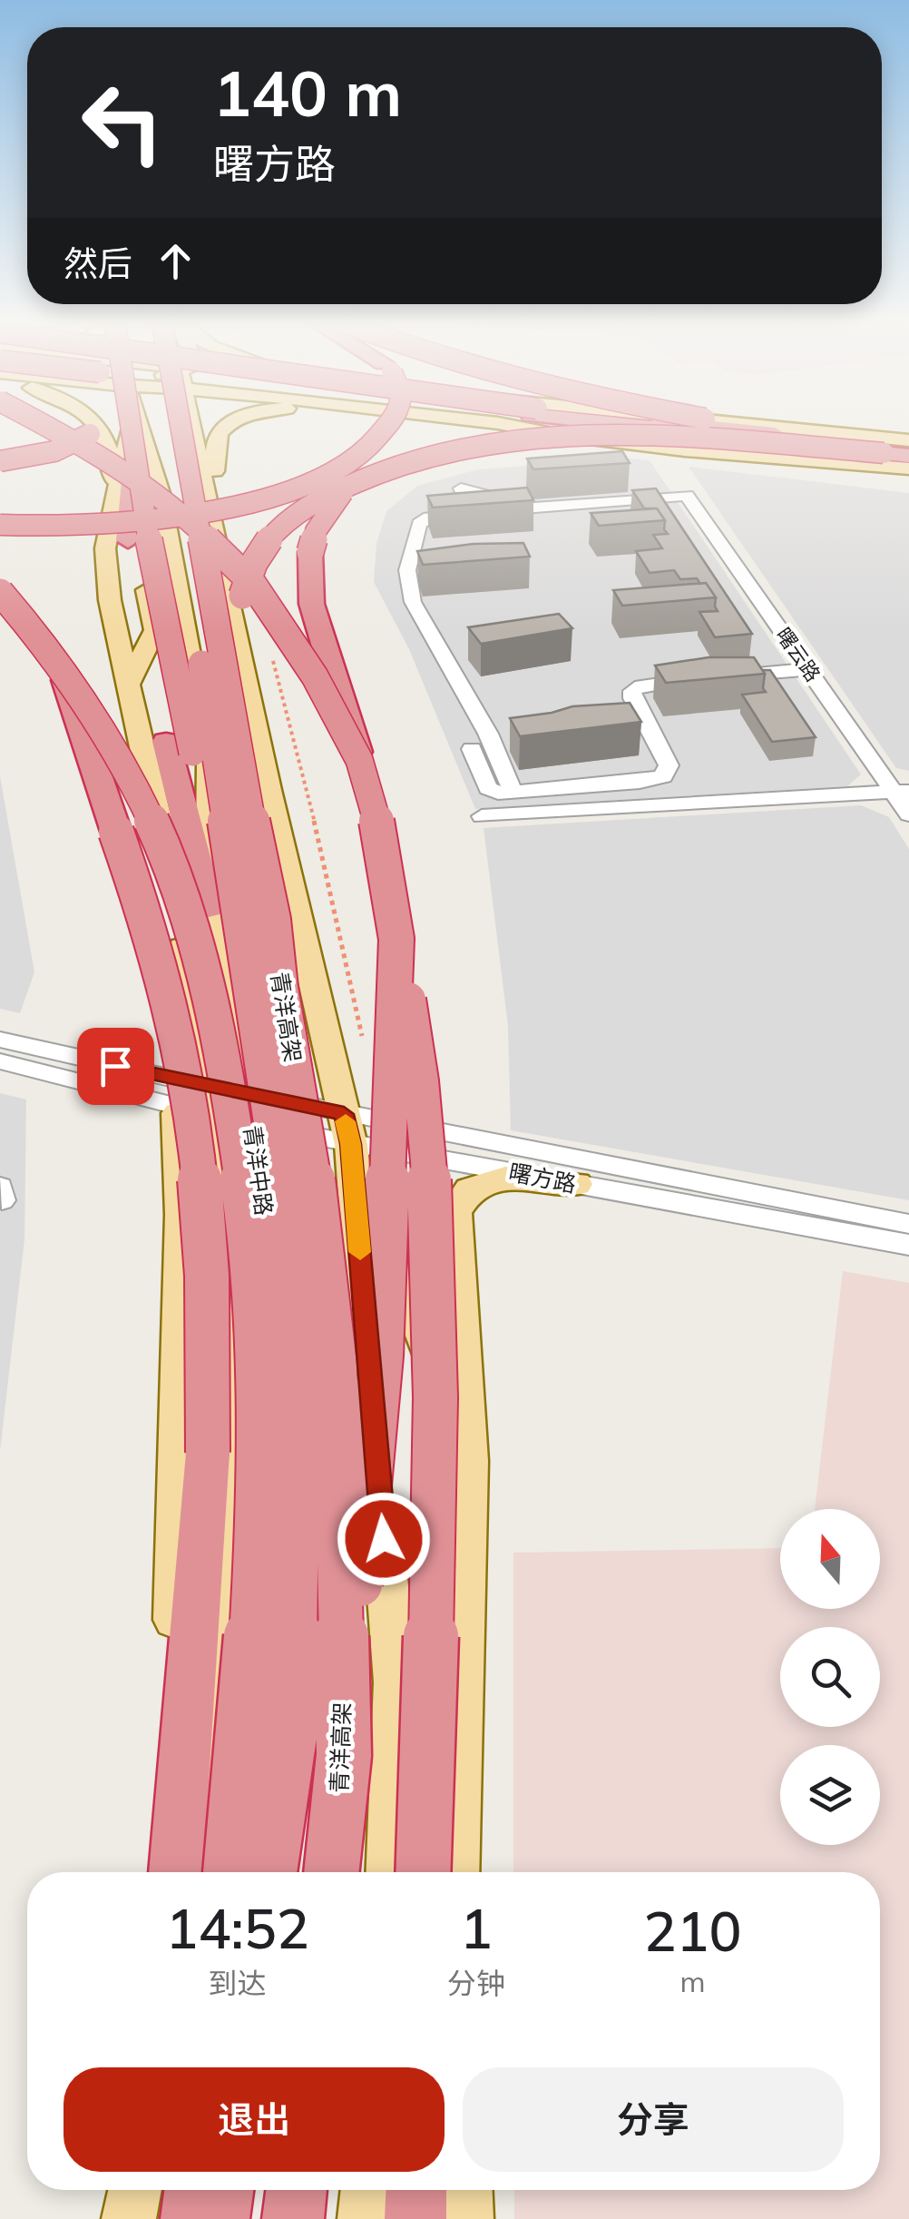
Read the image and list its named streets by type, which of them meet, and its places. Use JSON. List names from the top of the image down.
{
  "streets": {
    "highway": ["青洋高架"],
    "main road": ["青洋中路"],
    "street": ["曙云路", "曙方路"]
  },
  "crossings": [
    ["青洋中路", "曙方路"]
  ],
  "north": "top",
  "page": {
    "turn": ["140 m", "曙方路"],
    "then": "然后",
    "eta": [
      "14:52",
      "到达",
      "1",
      "分钟",
      "210",
      "m"
    ],
    "buttons": ["退出", "分享"]
  }
}
